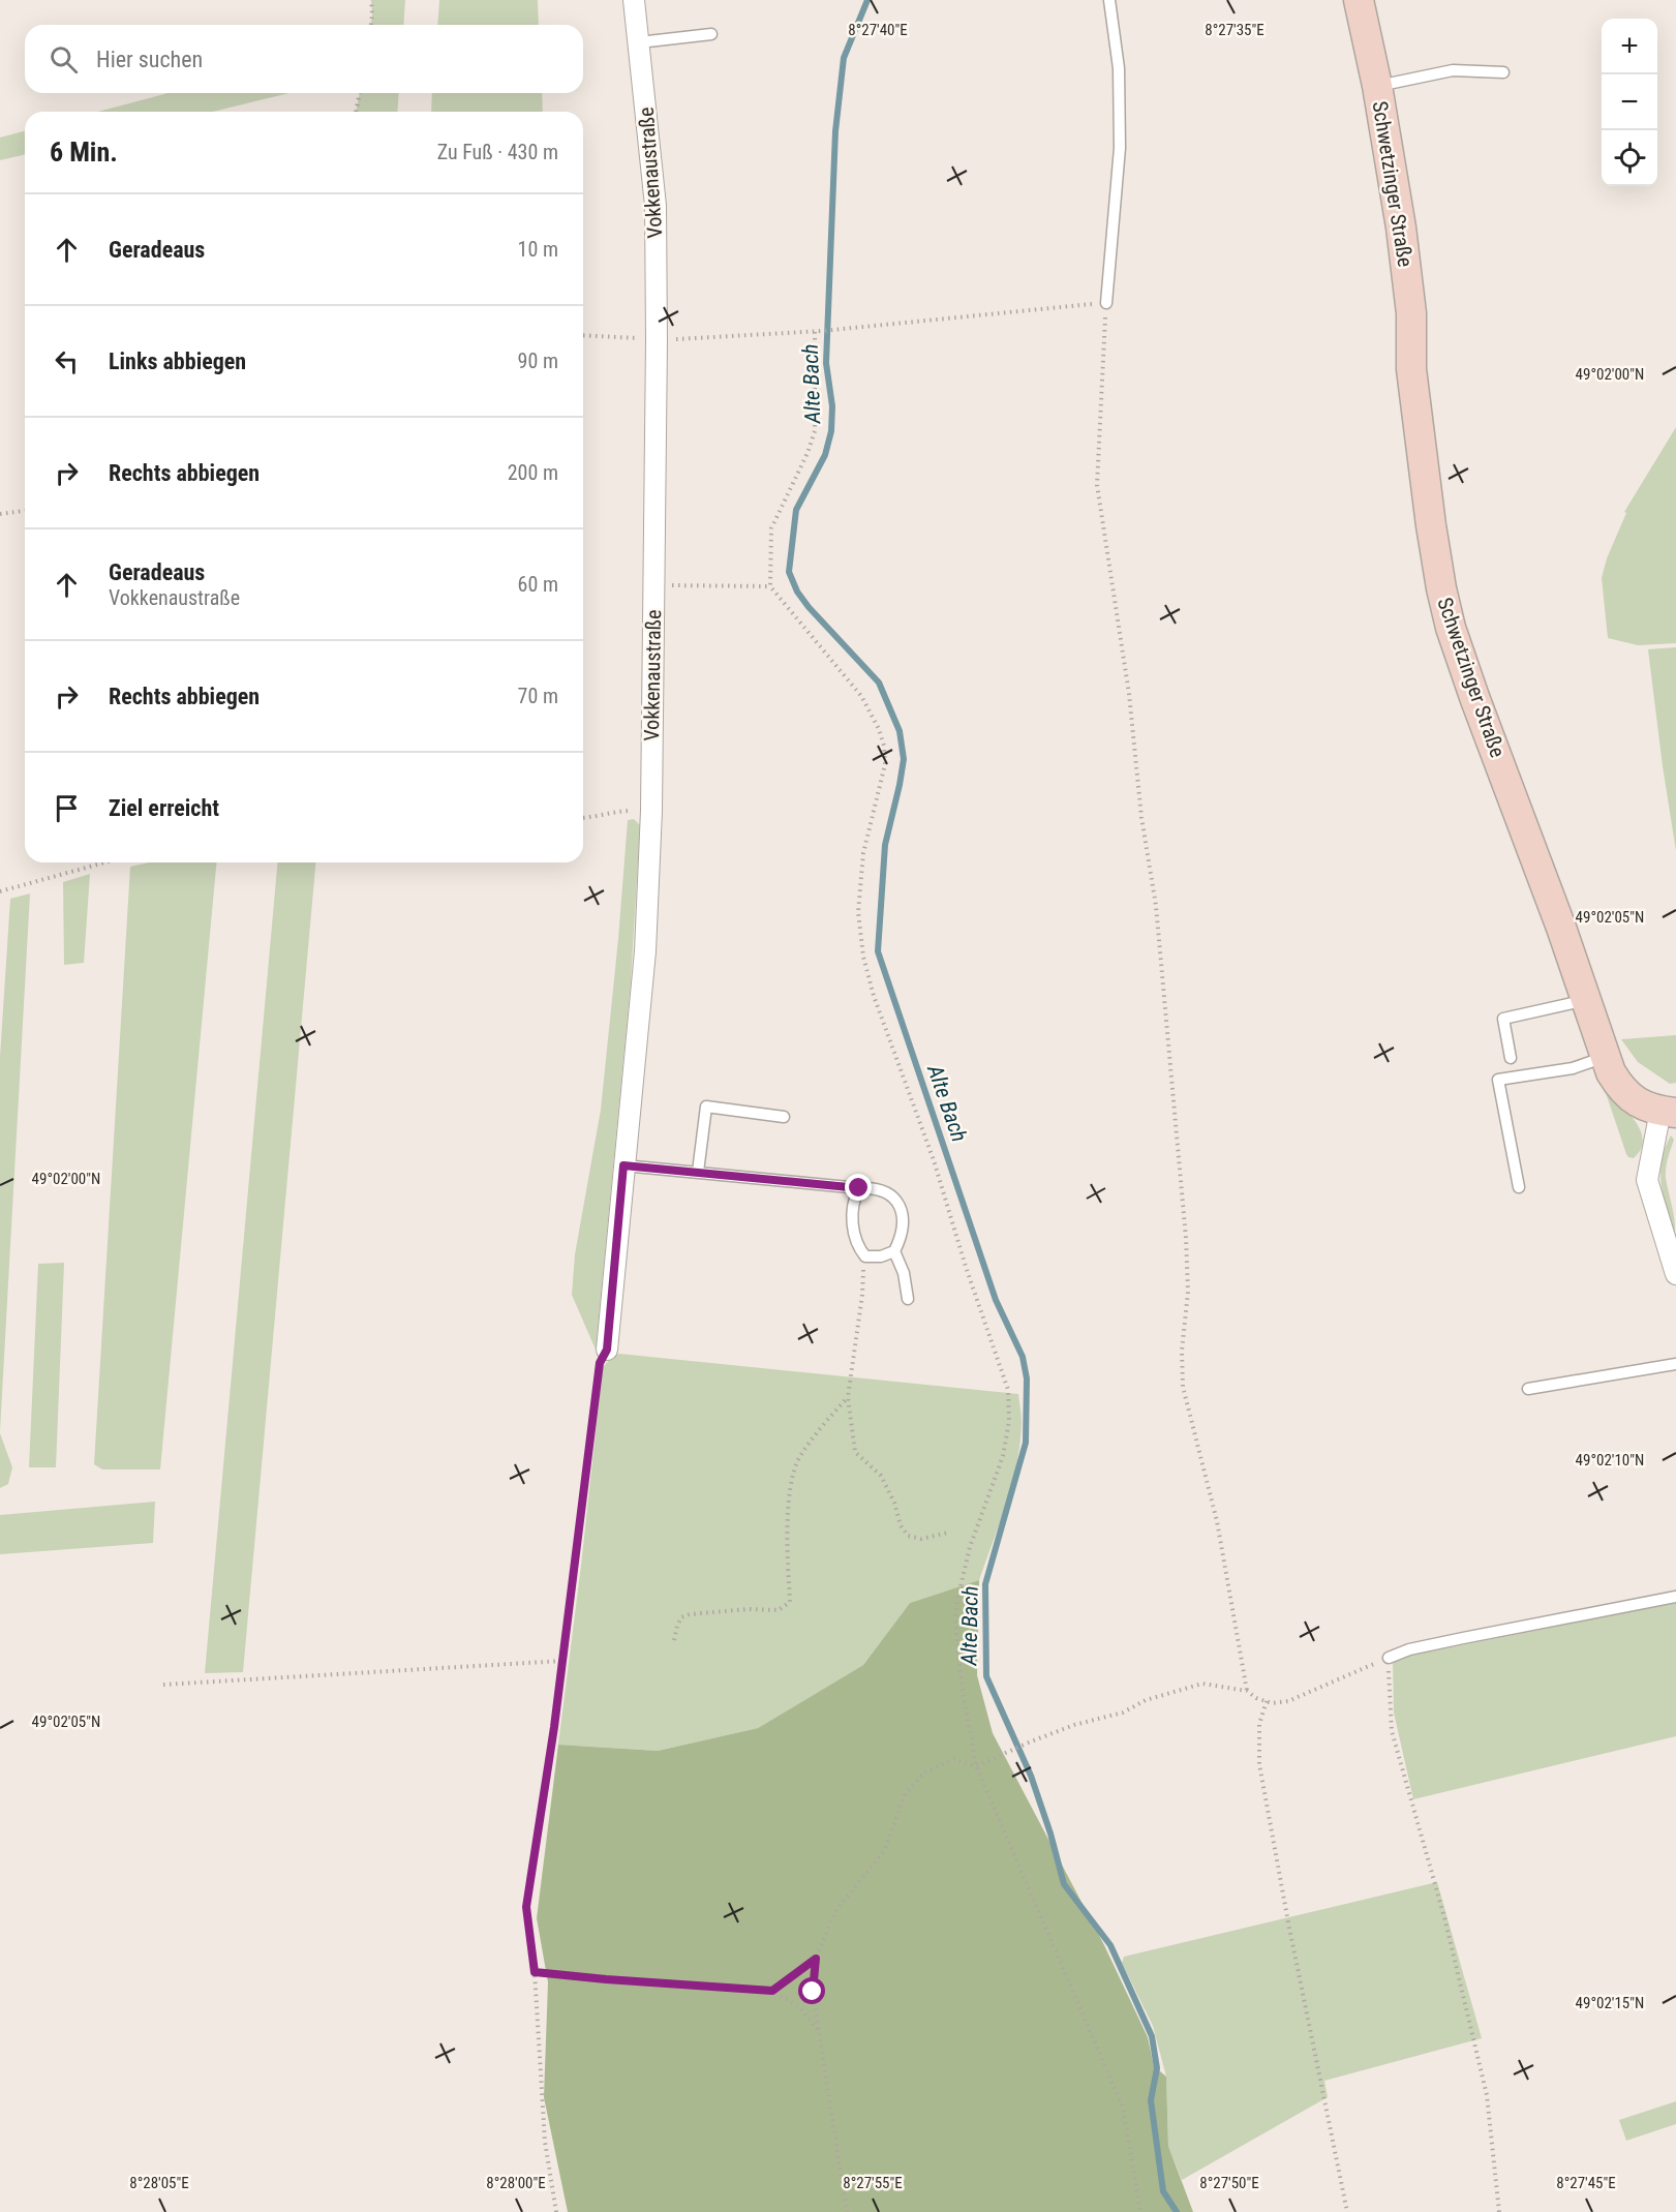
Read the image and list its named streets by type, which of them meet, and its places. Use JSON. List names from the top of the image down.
{
  "streets": {
    "main road": ["Schwetzinger Straße"],
    "street": ["Vokkenaustraße"]
  },
  "water": ["Alte Bach"],
  "page": {
    "map_buttons": ["+", "−"],
    "search": "Hier suchen",
    "heading": ["6 Min.", "Zu Fuß · 430 m"],
    "list": [
      ["Geradeaus", "10 m"],
      ["Links abbiegen", "90 m"],
      ["Rechts abbiegen", "200 m"],
      ["Geradeaus", "Vokkenaustraße", "60 m"],
      ["Rechts abbiegen", "70 m"],
      "Ziel erreicht"
    ]
  },
  "coordinates": [
    "8°27'40\"E",
    "8°27'35\"E",
    "49°02'00\"N",
    "49°02'05\"N",
    "49°02'10\"N",
    "49°02'15\"N",
    "8°28'05\"E",
    "8°28'00\"E",
    "8°27'55\"E",
    "8°27'50\"E",
    "8°27'45\"E"
  ]
}
